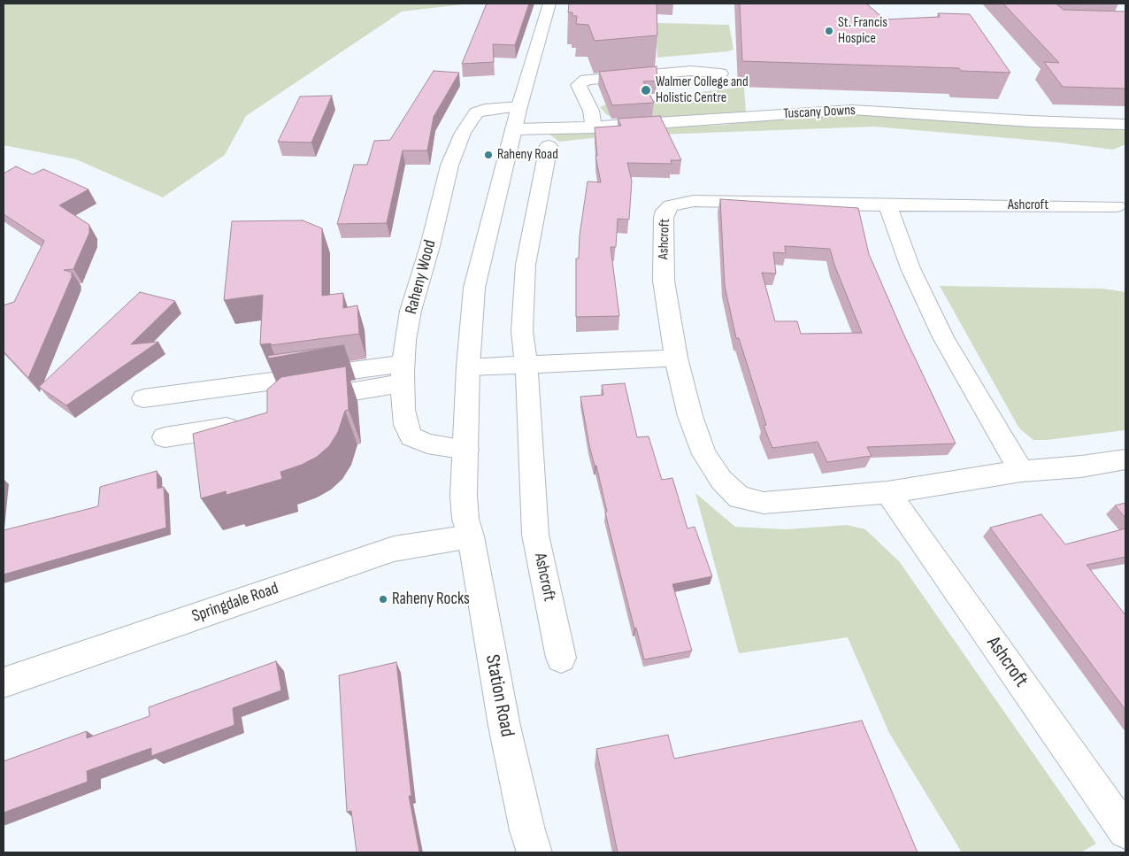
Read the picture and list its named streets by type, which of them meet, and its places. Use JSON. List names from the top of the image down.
{
  "streets": {
    "street": [
      "Tuscany Downs",
      "Ashcroft",
      "Raheny Wood",
      "Springdale Road",
      "Station Road"
    ]
  },
  "crossings": [
    ["Springdale Road", "Station Road"]
  ],
  "places": [
    "St. Francis Hospice",
    "Walmer College and Holistic Centre",
    "Raheny Road",
    "Raheny Rocks"
  ]
}
